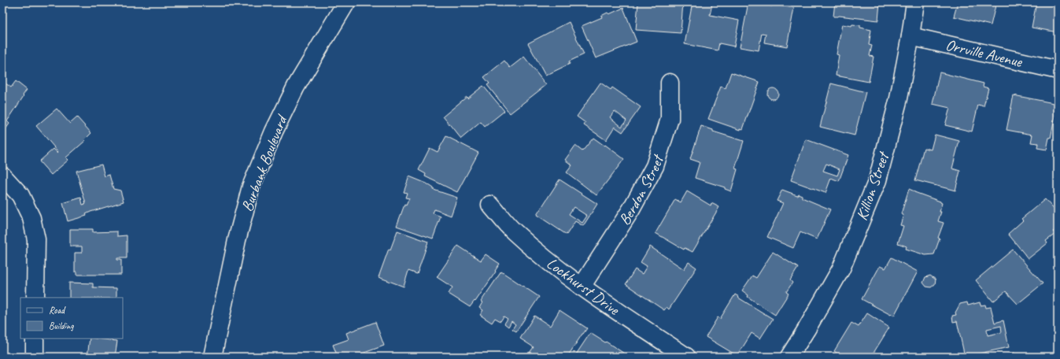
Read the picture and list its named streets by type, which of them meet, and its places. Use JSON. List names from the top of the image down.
{
  "streets": {
    "street": [
      "Orrville Avenue",
      "Burbank Boulevard",
      "Killion Street",
      "Berdon Street",
      "Lockhurst Drive"
    ]
  },
  "crossings": [
    ["Orrville Avenue", "Killion Street"],
    ["Berdon Street", "Lockhurst Drive"]
  ],
  "legend": ["Road", "Building"]
}
